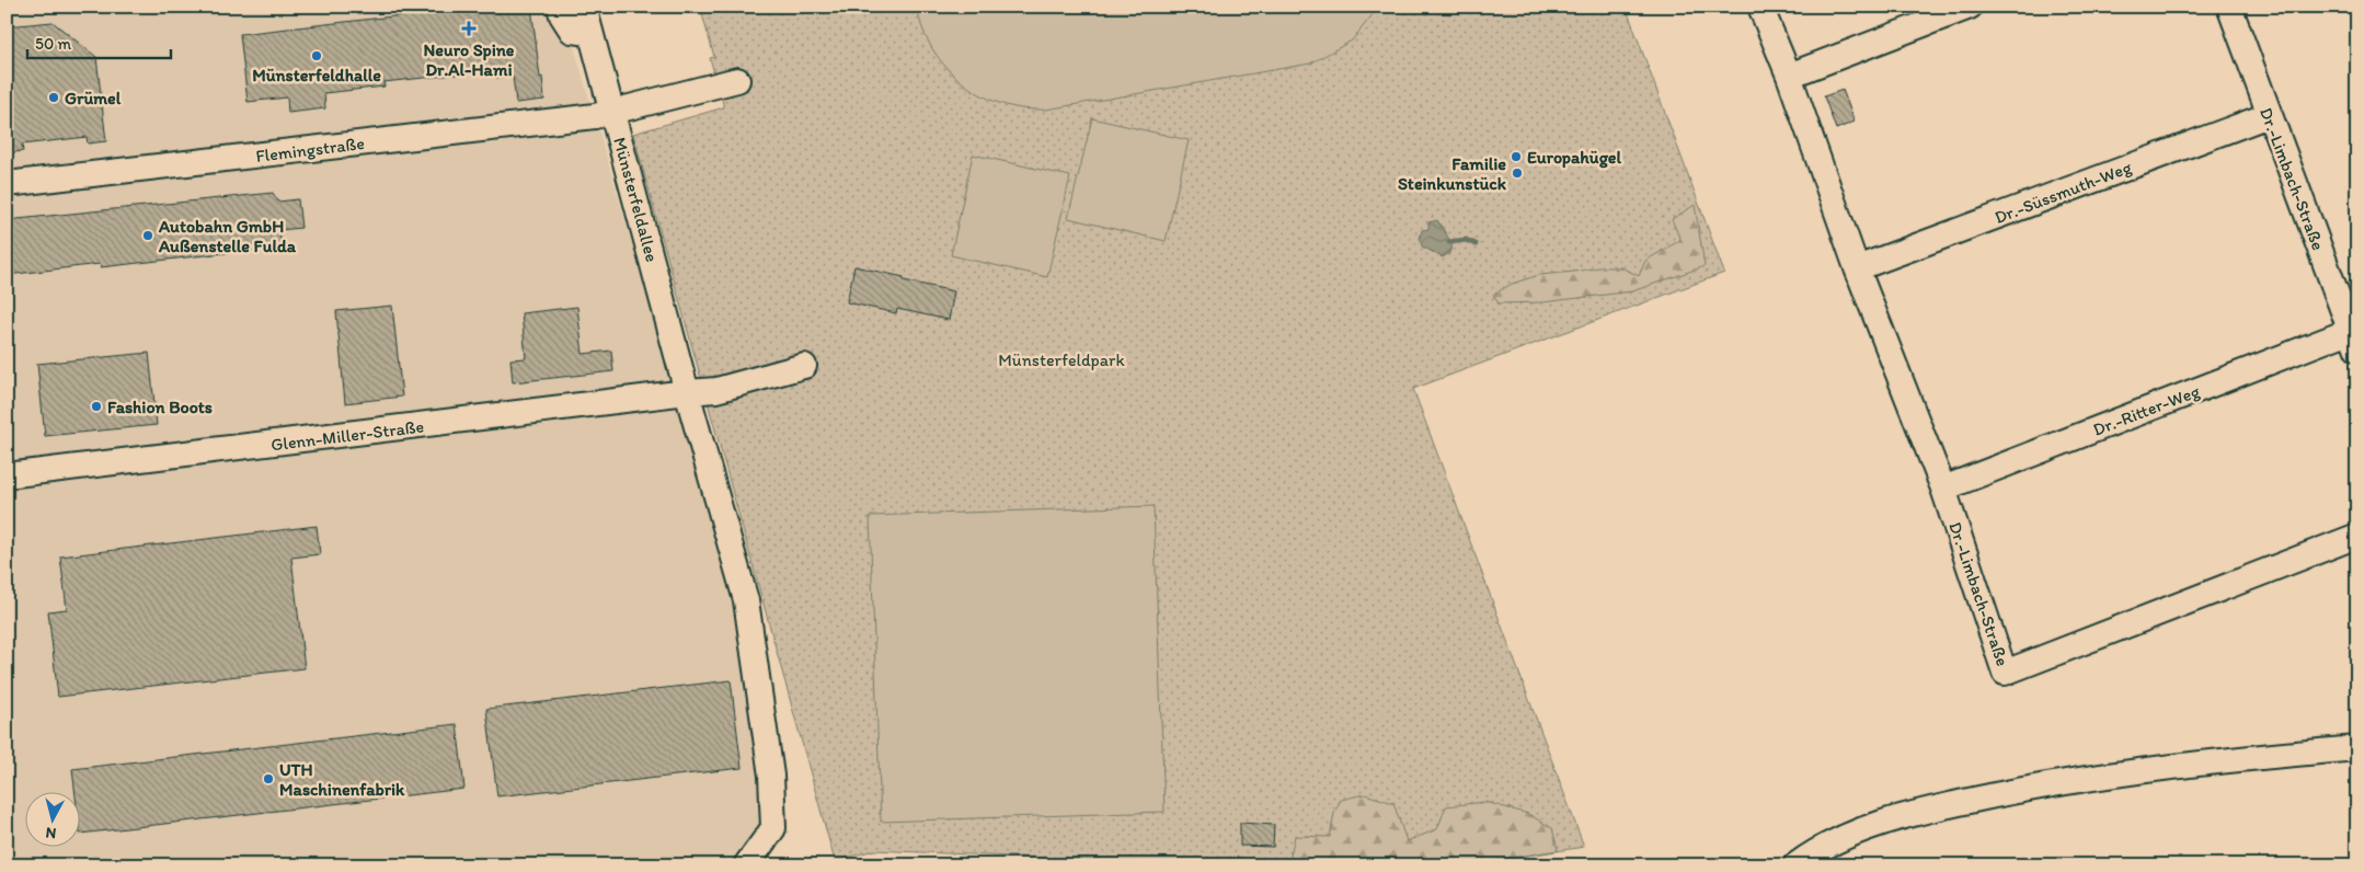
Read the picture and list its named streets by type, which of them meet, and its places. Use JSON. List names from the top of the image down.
{
  "streets": {
    "street": [
      "Flemingstraße",
      "Dr.-Limbach-Straße",
      "Dr.-Süssmuth-Weg",
      "Münsterfeldallee",
      "Dr.-Ritter-Weg",
      "Glenn-Miller-Straße"
    ]
  },
  "crossings": [
    ["Flemingstraße", "Münsterfeldallee"],
    ["Dr.-Limbach-Straße", "Dr.-Süssmuth-Weg"],
    ["Dr.-Limbach-Straße", "Dr.-Ritter-Weg"],
    ["Münsterfeldallee", "Glenn-Miller-Straße"]
  ],
  "parks": ["Münsterfeldpark"],
  "places": {
    "health": ["Neuro Spine Dr.Al-Hami"],
    "other": [
      "Münsterfeldhalle",
      "Grümel",
      "Europahügel",
      "Familie Steinkunstück",
      "Autobahn GmbH Außenstelle Fulda",
      "Fashion Boots",
      "UTH Maschinenfabrik"
    ]
  },
  "scale_bar": "50 m",
  "north": "bottom"
}
